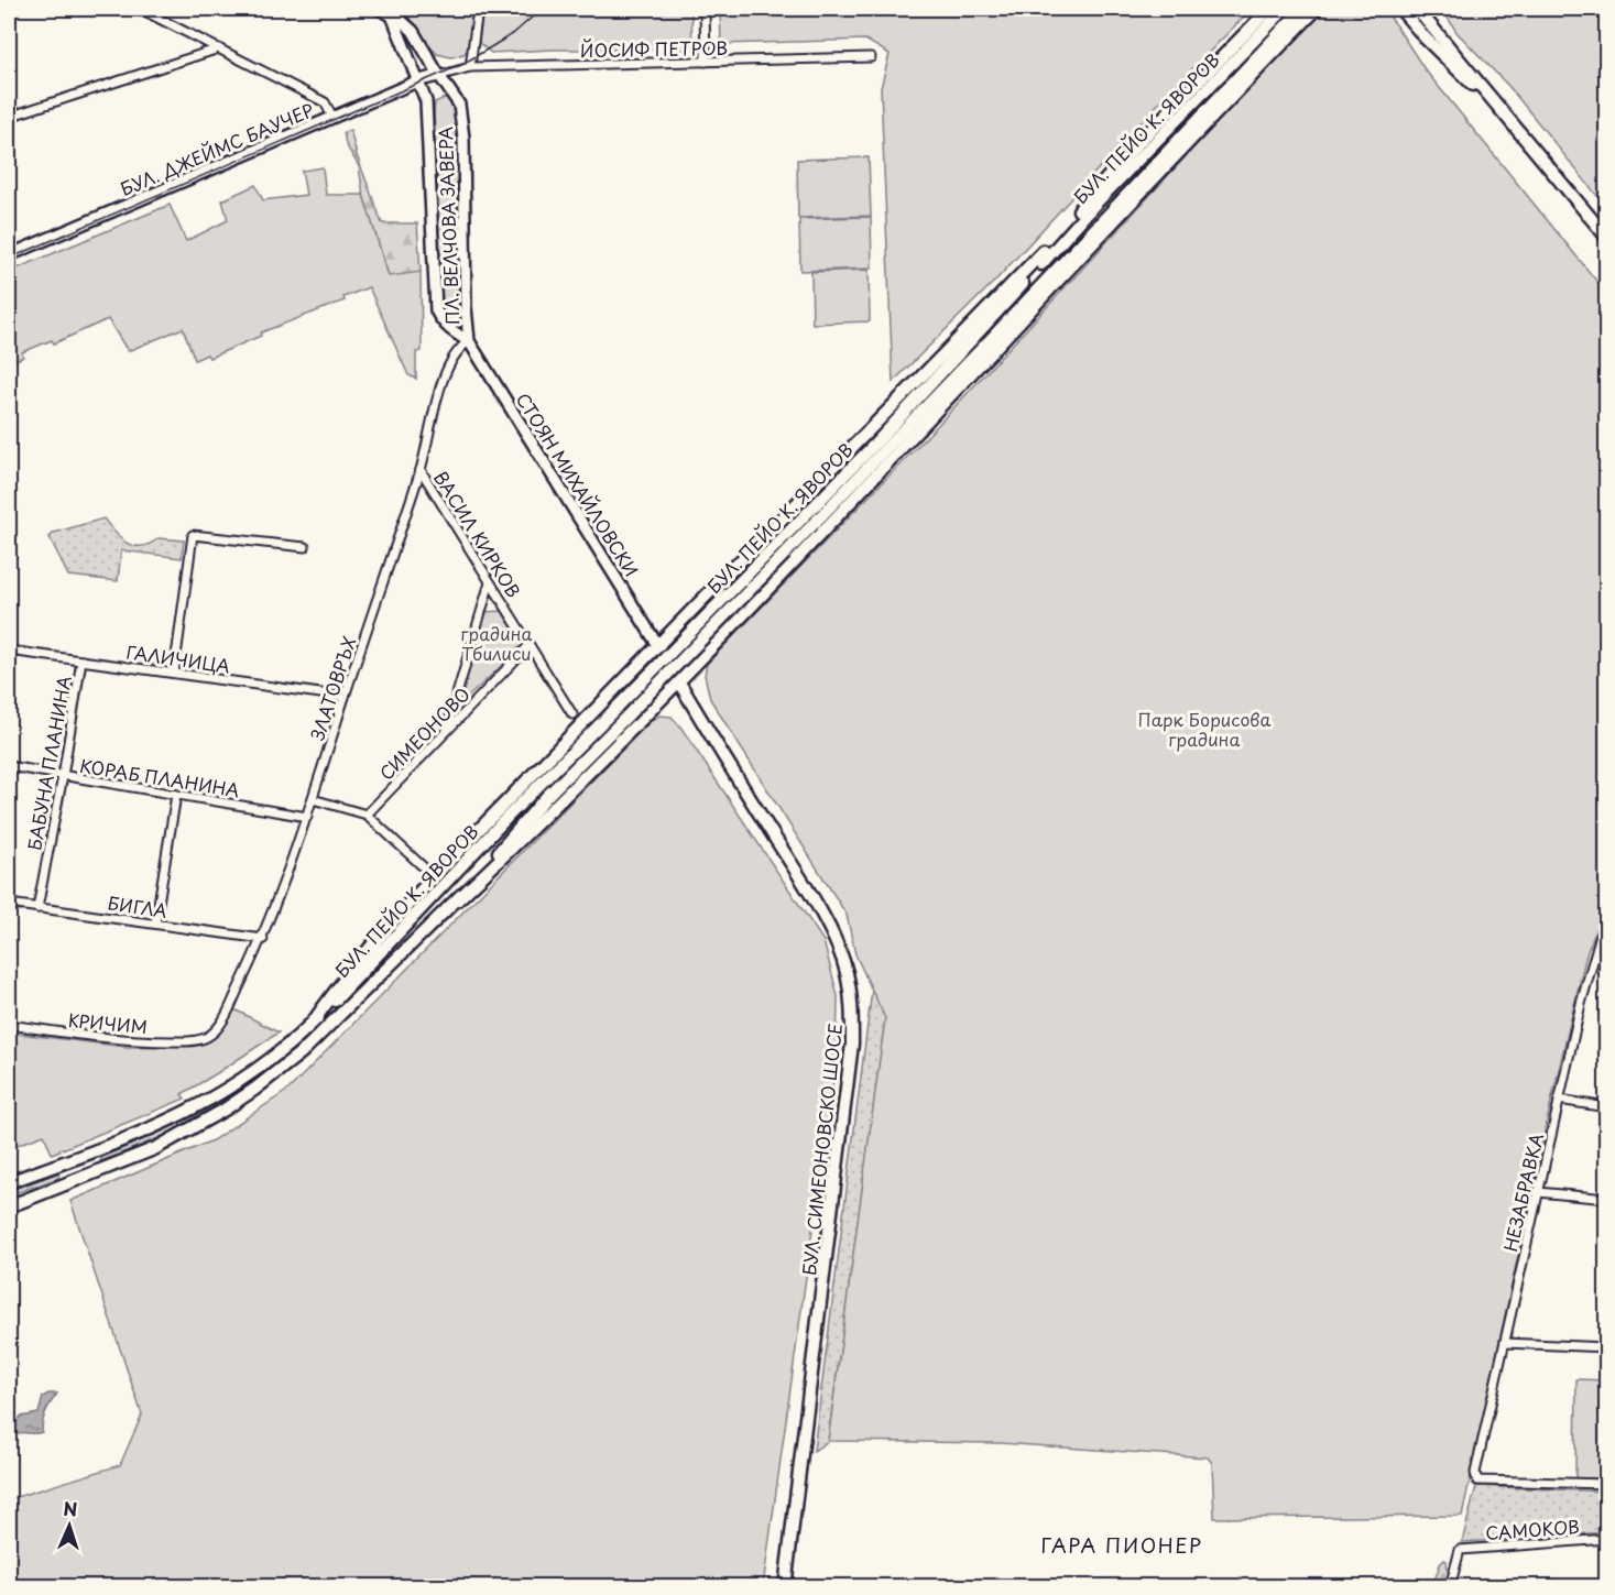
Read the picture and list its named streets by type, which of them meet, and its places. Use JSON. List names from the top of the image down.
{
  "streets": {
    "main road": ["БУЛ. ПЕЙО К. ЯВОРОВ", "БУЛ. СИМЕОНОВСКО ШОСЕ"],
    "street": [
      "ЙОСИФ ПЕТРОВ",
      "БУЛ. ДЖЕЙМС БАУЧЕР",
      "ПЛ. ВЕЛЧОВА ЗАВЕРА",
      "СТОЯН МИХАЙЛОВСКИ",
      "ВАСИЛ КИРКОВ",
      "ГАЛИЧИЦА",
      "ЗЛАТОВРЪХ",
      "СИМЕОНОВО",
      "БАБУНА ПЛАНИНА",
      "КОРАБ ПЛАНИНА",
      "БИГЛА",
      "КРИЧИМ",
      "НЕЗАБРАВКА",
      "САМОКОВ"
    ]
  },
  "crossings": [
    ["ЙОСИФ ПЕТРОВ", "БУЛ. ДЖЕЙМС БАУЧЕР"],
    ["ЙОСИФ ПЕТРОВ", "ПЛ. ВЕЛЧОВА ЗАВЕРА"],
    ["БУЛ. ДЖЕЙМС БАУЧЕР", "ПЛ. ВЕЛЧОВА ЗАВЕРА"],
    ["ПЛ. ВЕЛЧОВА ЗАВЕРА", "СТОЯН МИХАЙЛОВСКИ"],
    ["ПЛ. ВЕЛЧОВА ЗАВЕРА", "ЗЛАТОВРЪХ"],
    ["СТОЯН МИХАЙЛОВСКИ", "ЗЛАТОВРЪХ"],
    ["СТОЯН МИХАЙЛОВСКИ", "БУЛ. СИМЕОНОВСКО ШОСЕ"],
    ["ВАСИЛ КИРКОВ", "ЗЛАТОВРЪХ"],
    ["ВАСИЛ КИРКОВ", "СИМЕОНОВО"],
    ["ГАЛИЧИЦА", "ЗЛАТОВРЪХ"],
    ["ГАЛИЧИЦА", "БАБУНА ПЛАНИНА"],
    ["ЗЛАТОВРЪХ", "КОРАБ ПЛАНИНА"],
    ["ЗЛАТОВРЪХ", "БИГЛА"],
    ["ЗЛАТОВРЪХ", "КРИЧИМ"],
    ["БАБУНА ПЛАНИНА", "КОРАБ ПЛАНИНА"],
    ["БАБУНА ПЛАНИНА", "БИГЛА"]
  ],
  "districts": ["ГАРА ПИОНЕР"],
  "parks": ["градина Тбилиси", "Парк Борисова градина"],
  "north": "top"
}
